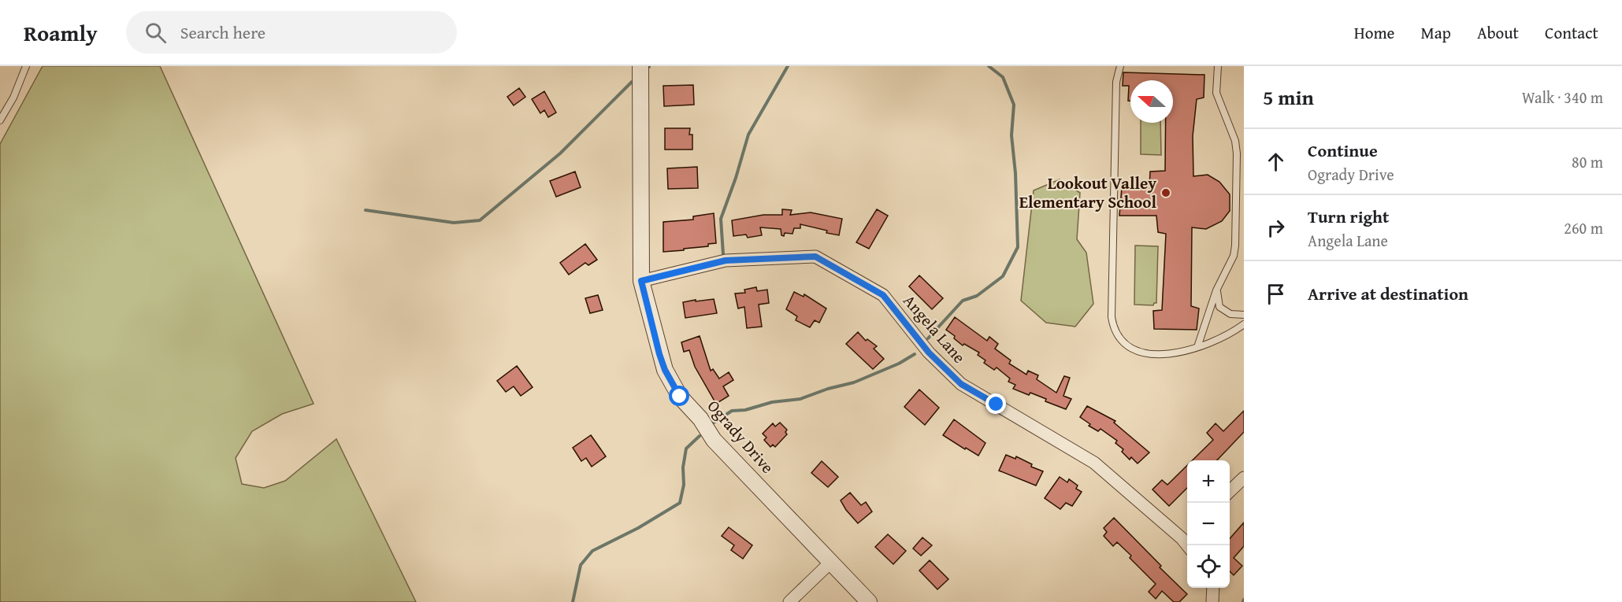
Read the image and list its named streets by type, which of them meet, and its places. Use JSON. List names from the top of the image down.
{
  "streets": {
    "street": ["Angela Lane", "Ogrady Drive"]
  },
  "crossings": [
    ["Angela Lane", "Ogrady Drive"]
  ],
  "places": ["Lookout Valley Elementary School"],
  "north": "left",
  "page": {
    "header": "Roamly",
    "search": "Search here",
    "nav": [
      "Home",
      "Map",
      "About",
      "Contact"
    ],
    "heading": ["5 min", "Walk · 340 m"],
    "list": [
      ["Continue", "Ogrady Drive", "80 m"],
      ["Turn right", "Angela Lane", "260 m"],
      "Arrive at destination"
    ],
    "map_buttons": ["+", "−"]
  }
}
